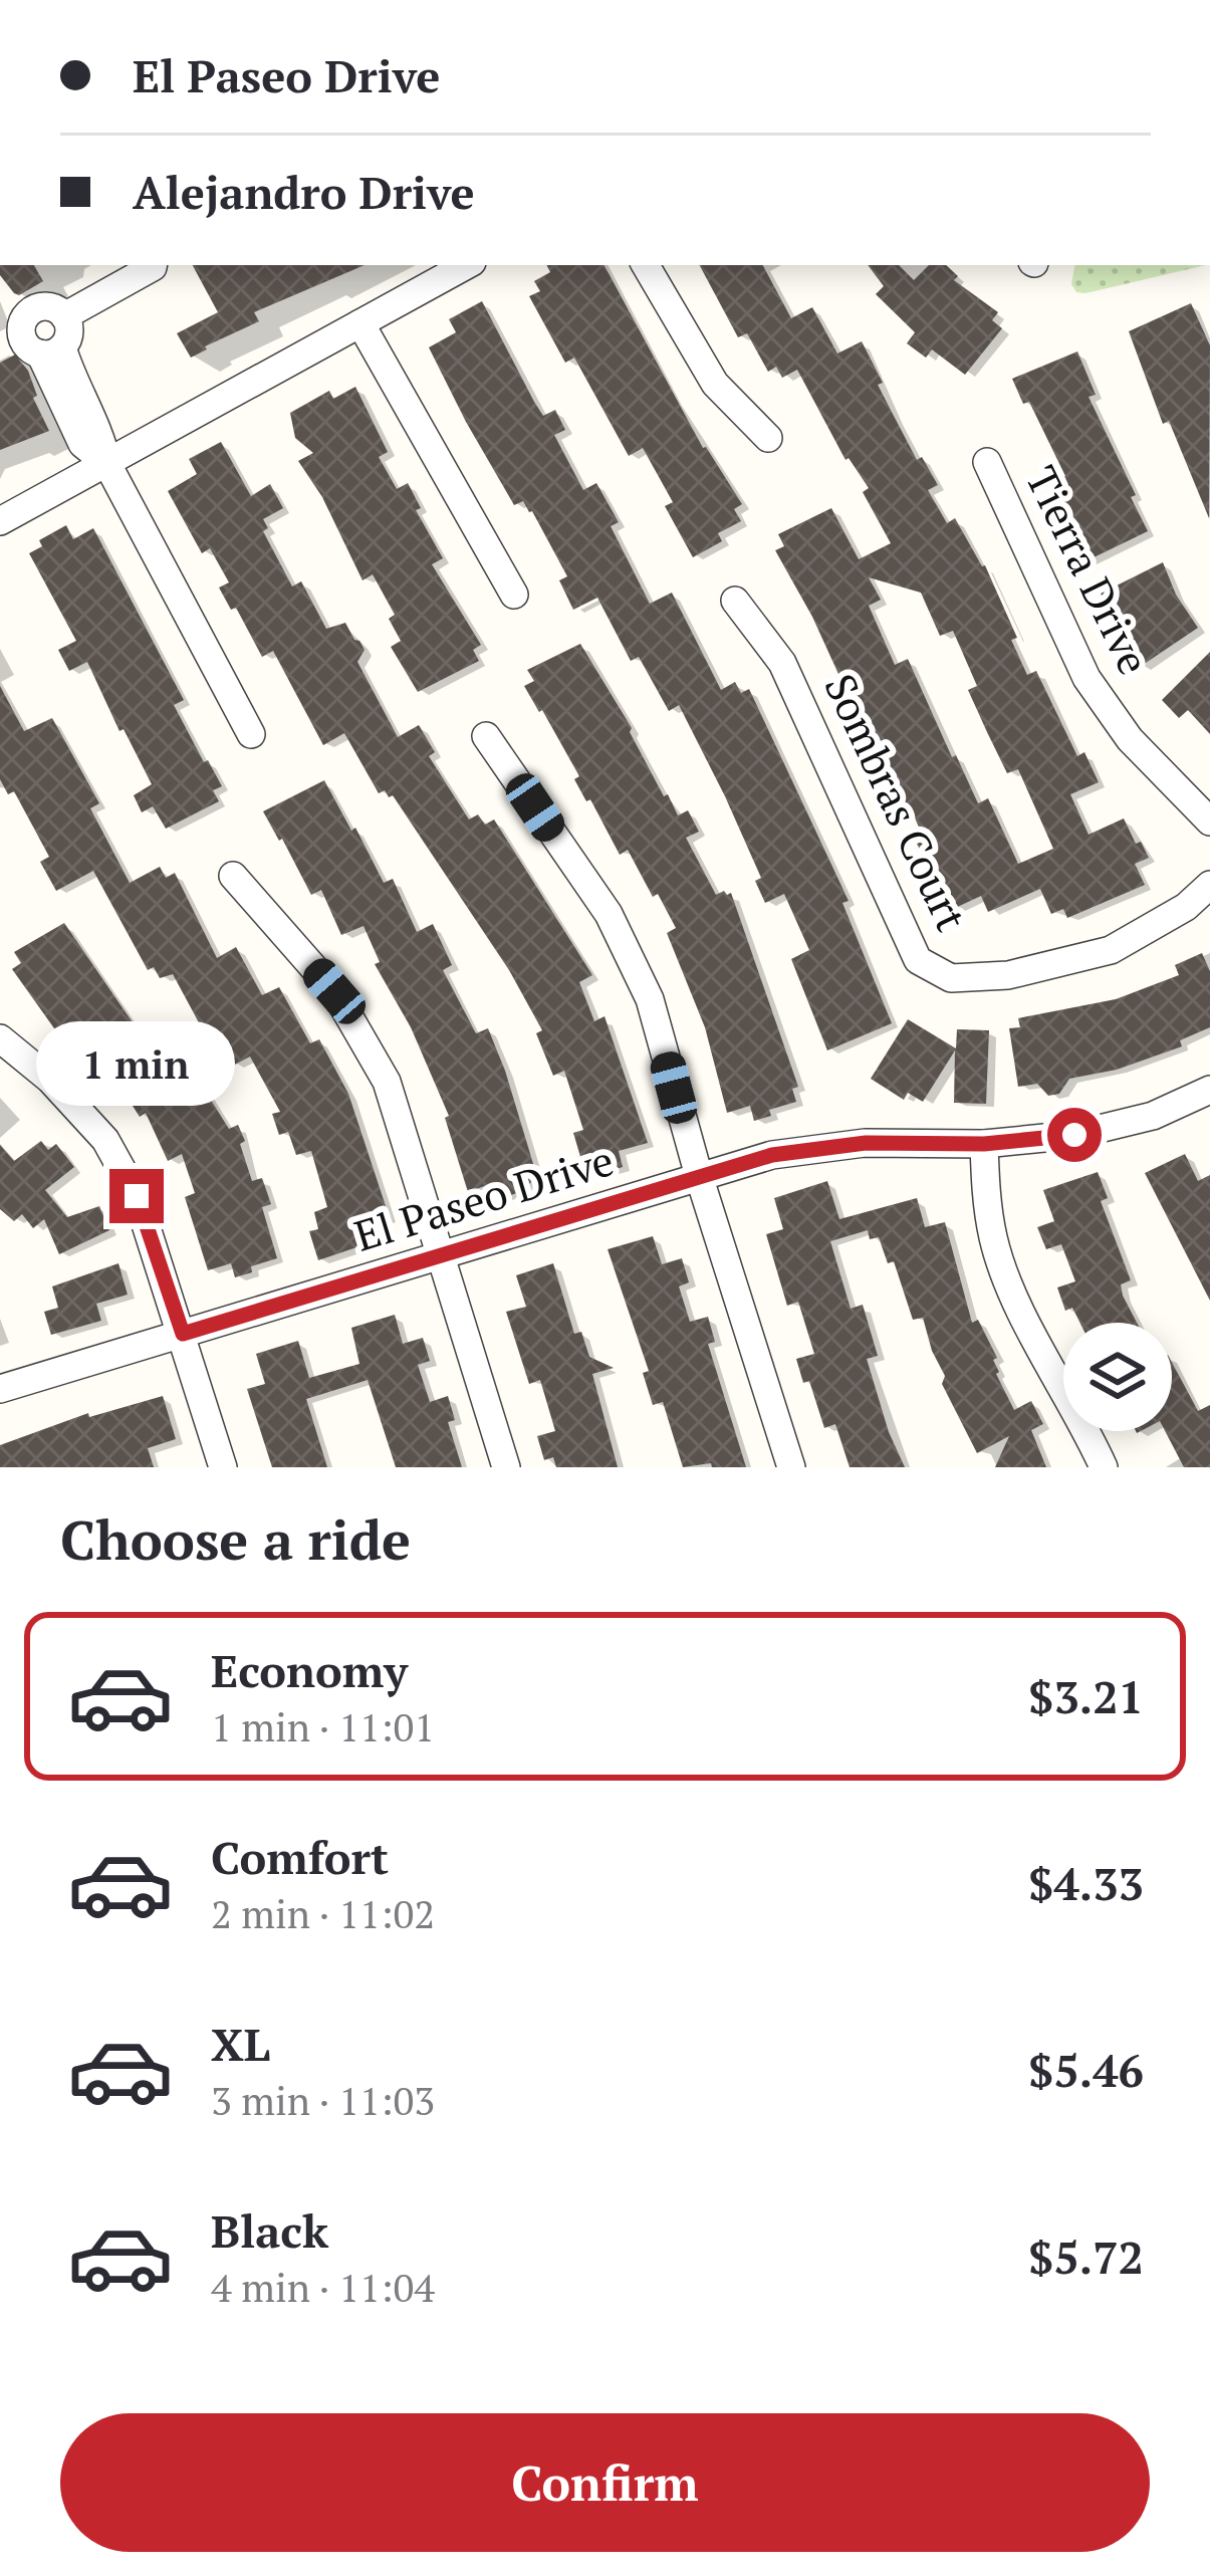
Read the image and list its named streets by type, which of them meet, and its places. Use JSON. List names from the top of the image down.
{
  "streets": {
    "street": ["Tierra Drive", "Sombras Court", "El Paseo Drive"]
  },
  "page": {
    "banner": ["El Paseo Drive", "Alejandro Drive"],
    "bubble": "1 min",
    "heading": "Choose a ride",
    "list": [
      {
        "name": "Economy",
        "note": "1 min · 11:01",
        "value": "$3.21"
      },
      {
        "name": "Comfort",
        "note": "2 min · 11:02",
        "value": "$4.33"
      },
      {
        "name": "XL",
        "note": "3 min · 11:03",
        "value": "$5.46"
      },
      {
        "name": "Black",
        "note": "4 min · 11:04",
        "value": "$5.72"
      }
    ],
    "buttons": "Confirm"
  }
}
